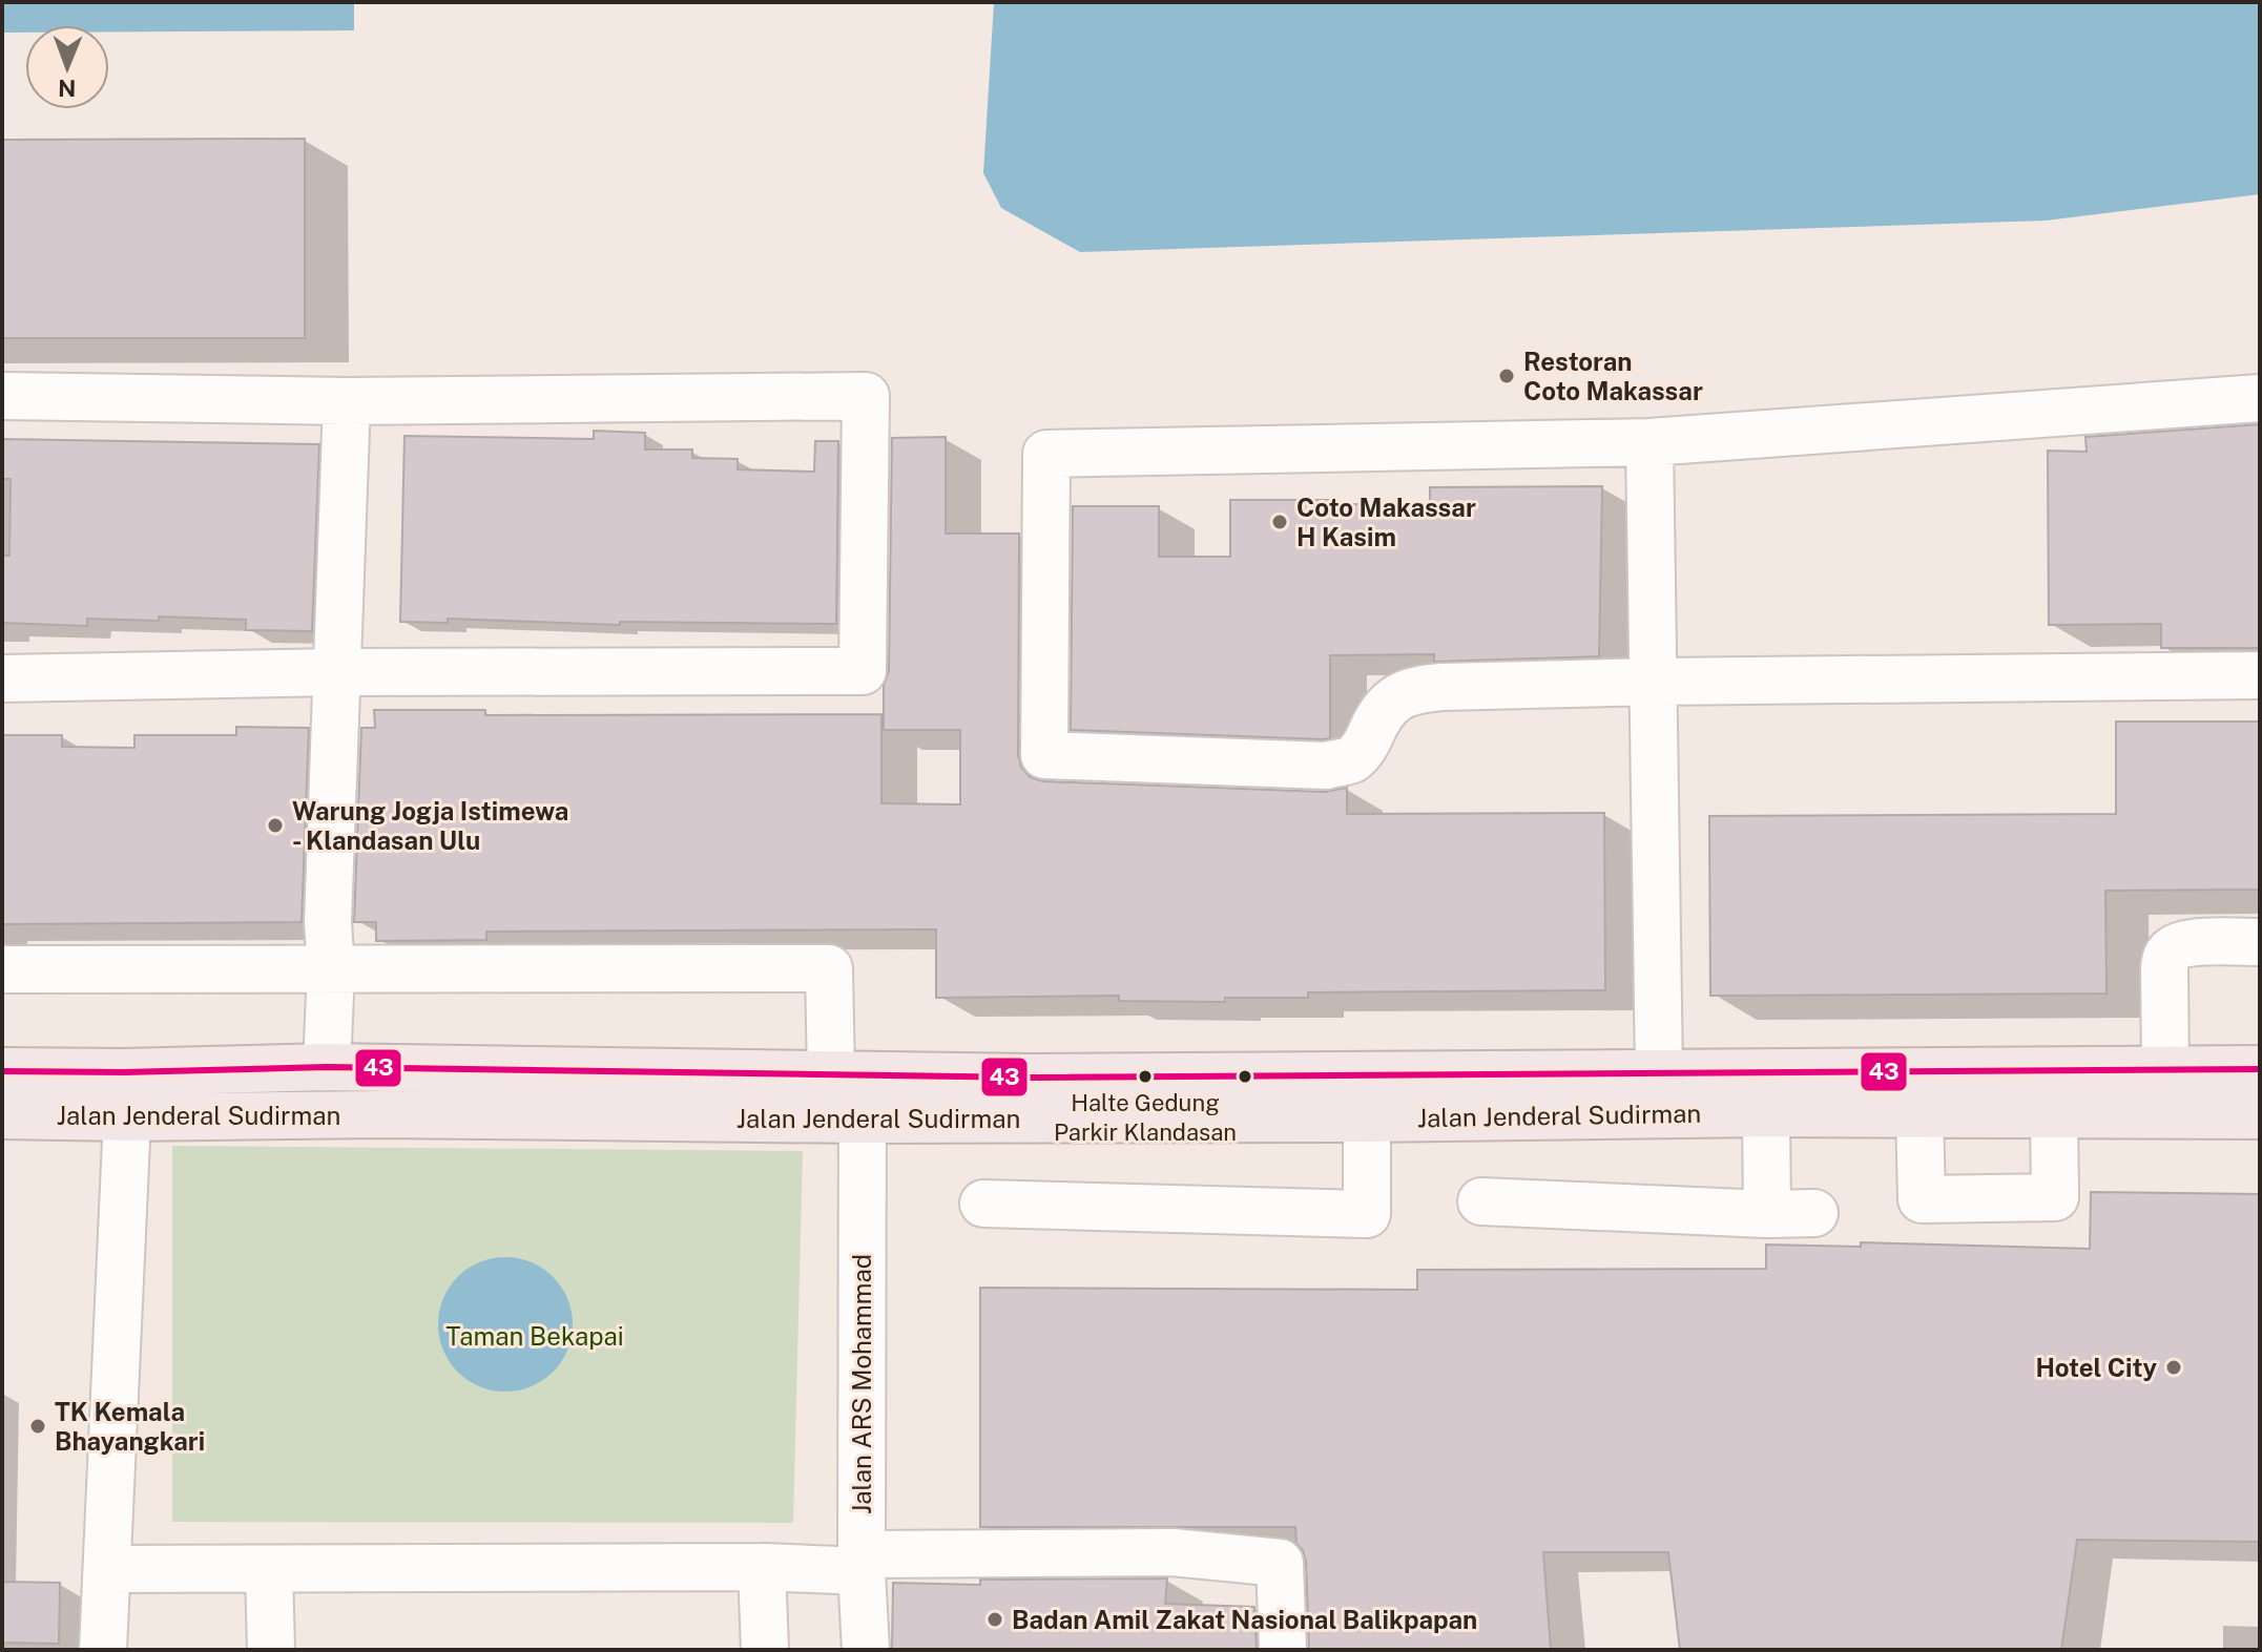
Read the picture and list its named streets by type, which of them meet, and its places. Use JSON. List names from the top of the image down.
{
  "streets": {
    "highway": ["Jalan Jenderal Sudirman"],
    "street": ["Jalan ARS Mohammad"]
  },
  "crossings": [
    ["Jalan Jenderal Sudirman", "Jalan ARS Mohammad"]
  ],
  "parks": ["Taman Bekapai"],
  "places": [
    "Restoran Coto Makassar",
    "Coto Makassar H Kasim",
    "Warung Jogja Istimewa - Klandasan Ulu",
    "Halte Gedung Parkir Klandasan",
    "Hotel City",
    "TK Kemala Bhayangkari",
    "Badan Amil Zakat Nasional Balikpapan"
  ],
  "lines": ["transit line 43"],
  "north": "bottom"
}
